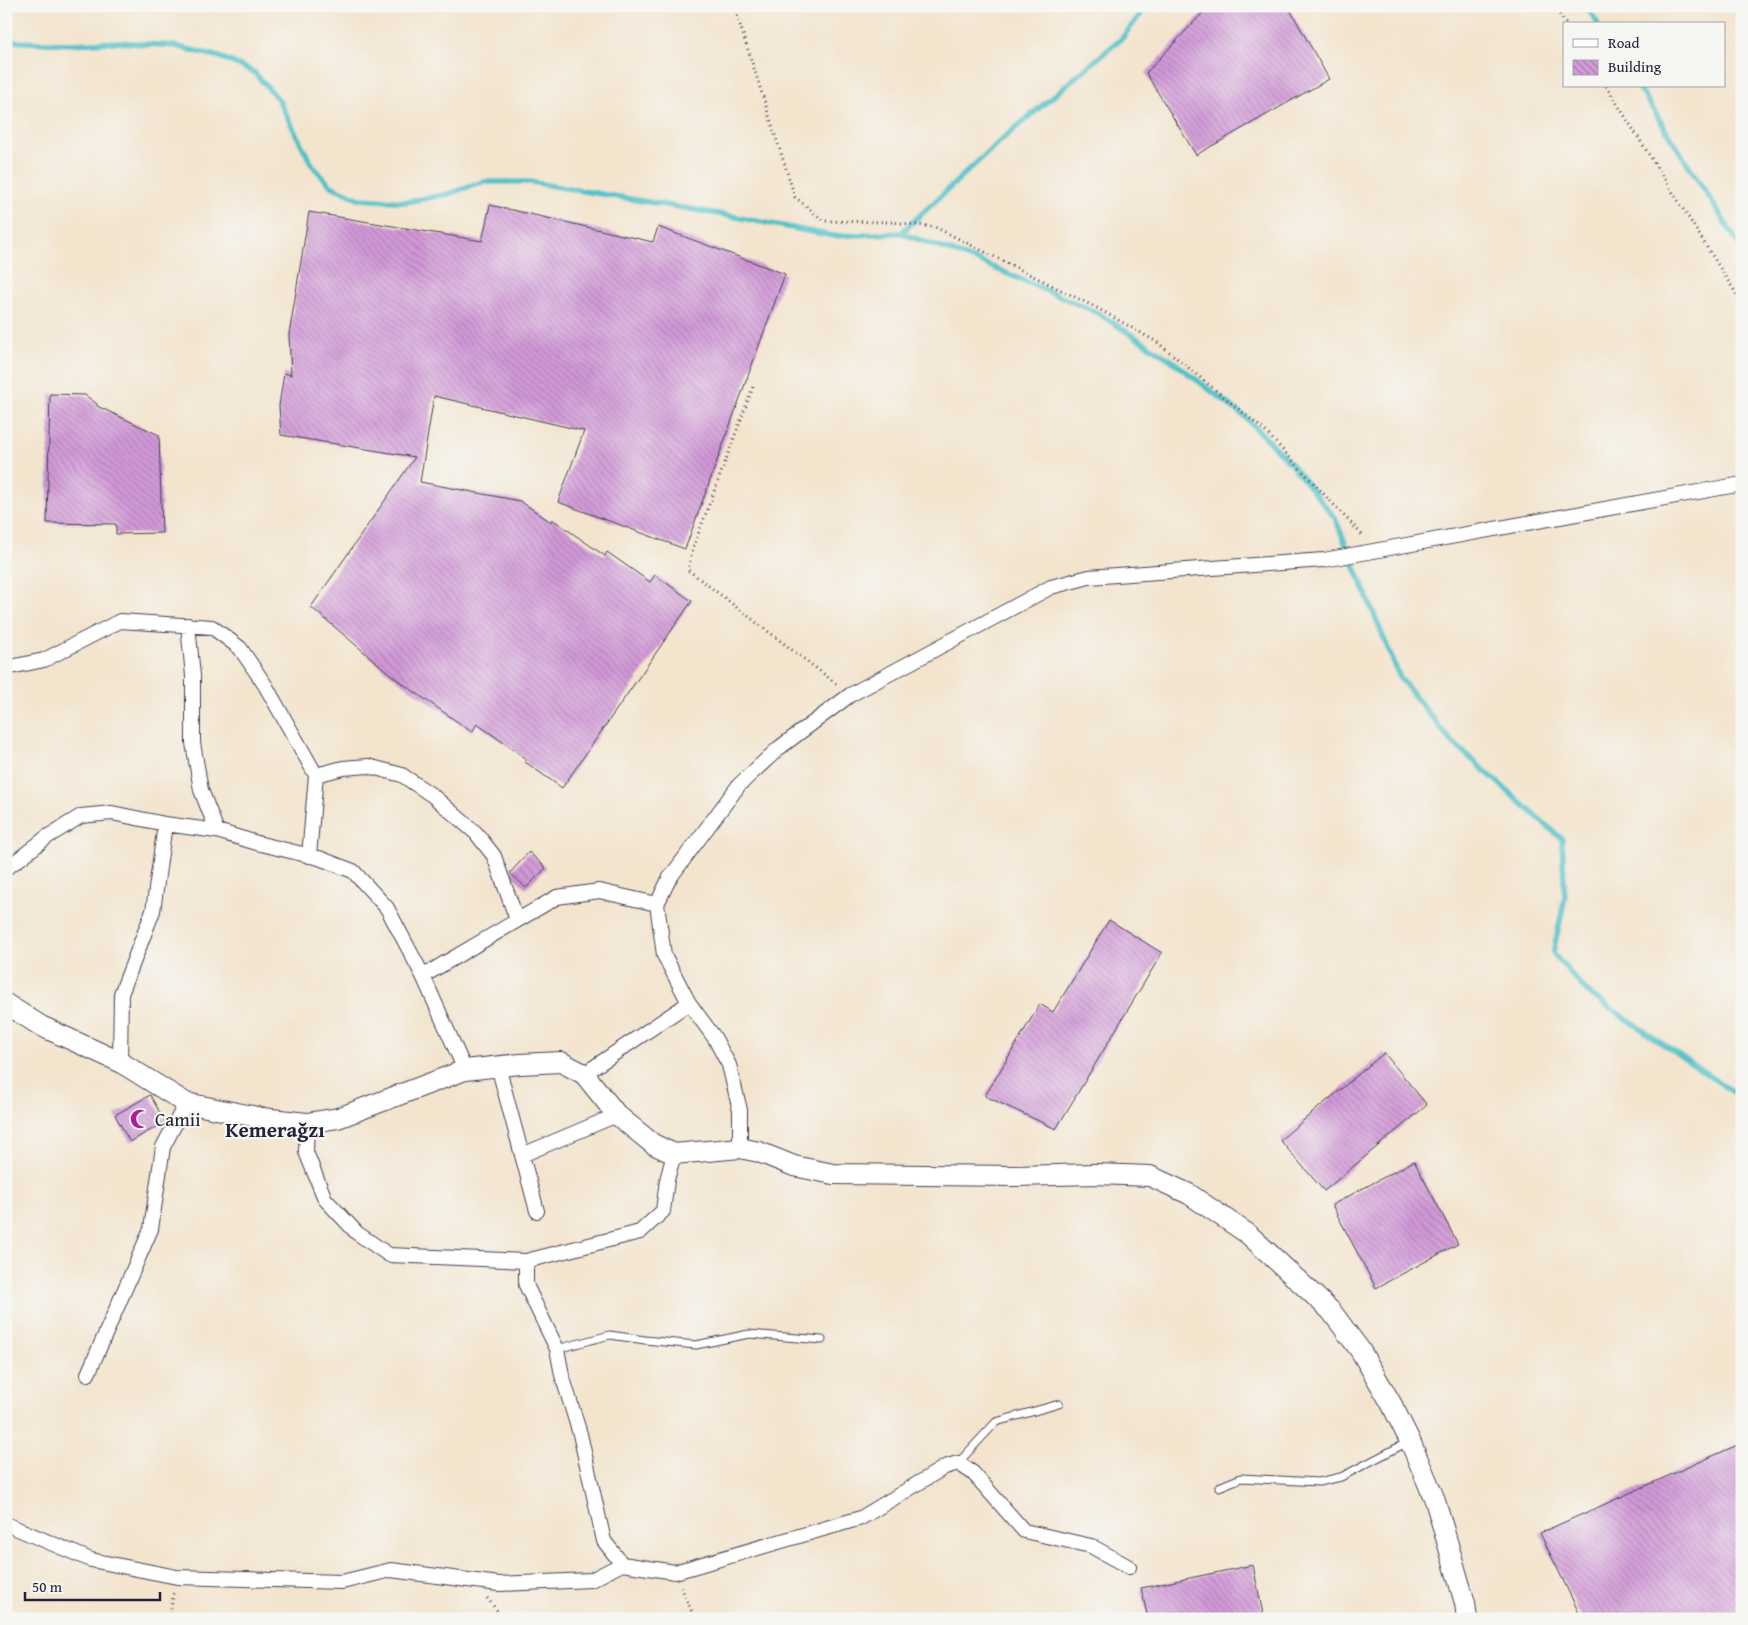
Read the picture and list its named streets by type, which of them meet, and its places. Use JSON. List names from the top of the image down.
{
  "districts": ["Kemerağzı"],
  "places": {
    "mosque": ["Camii"]
  },
  "legend": ["Road", "Building"],
  "scale_bar": "50 m"
}
